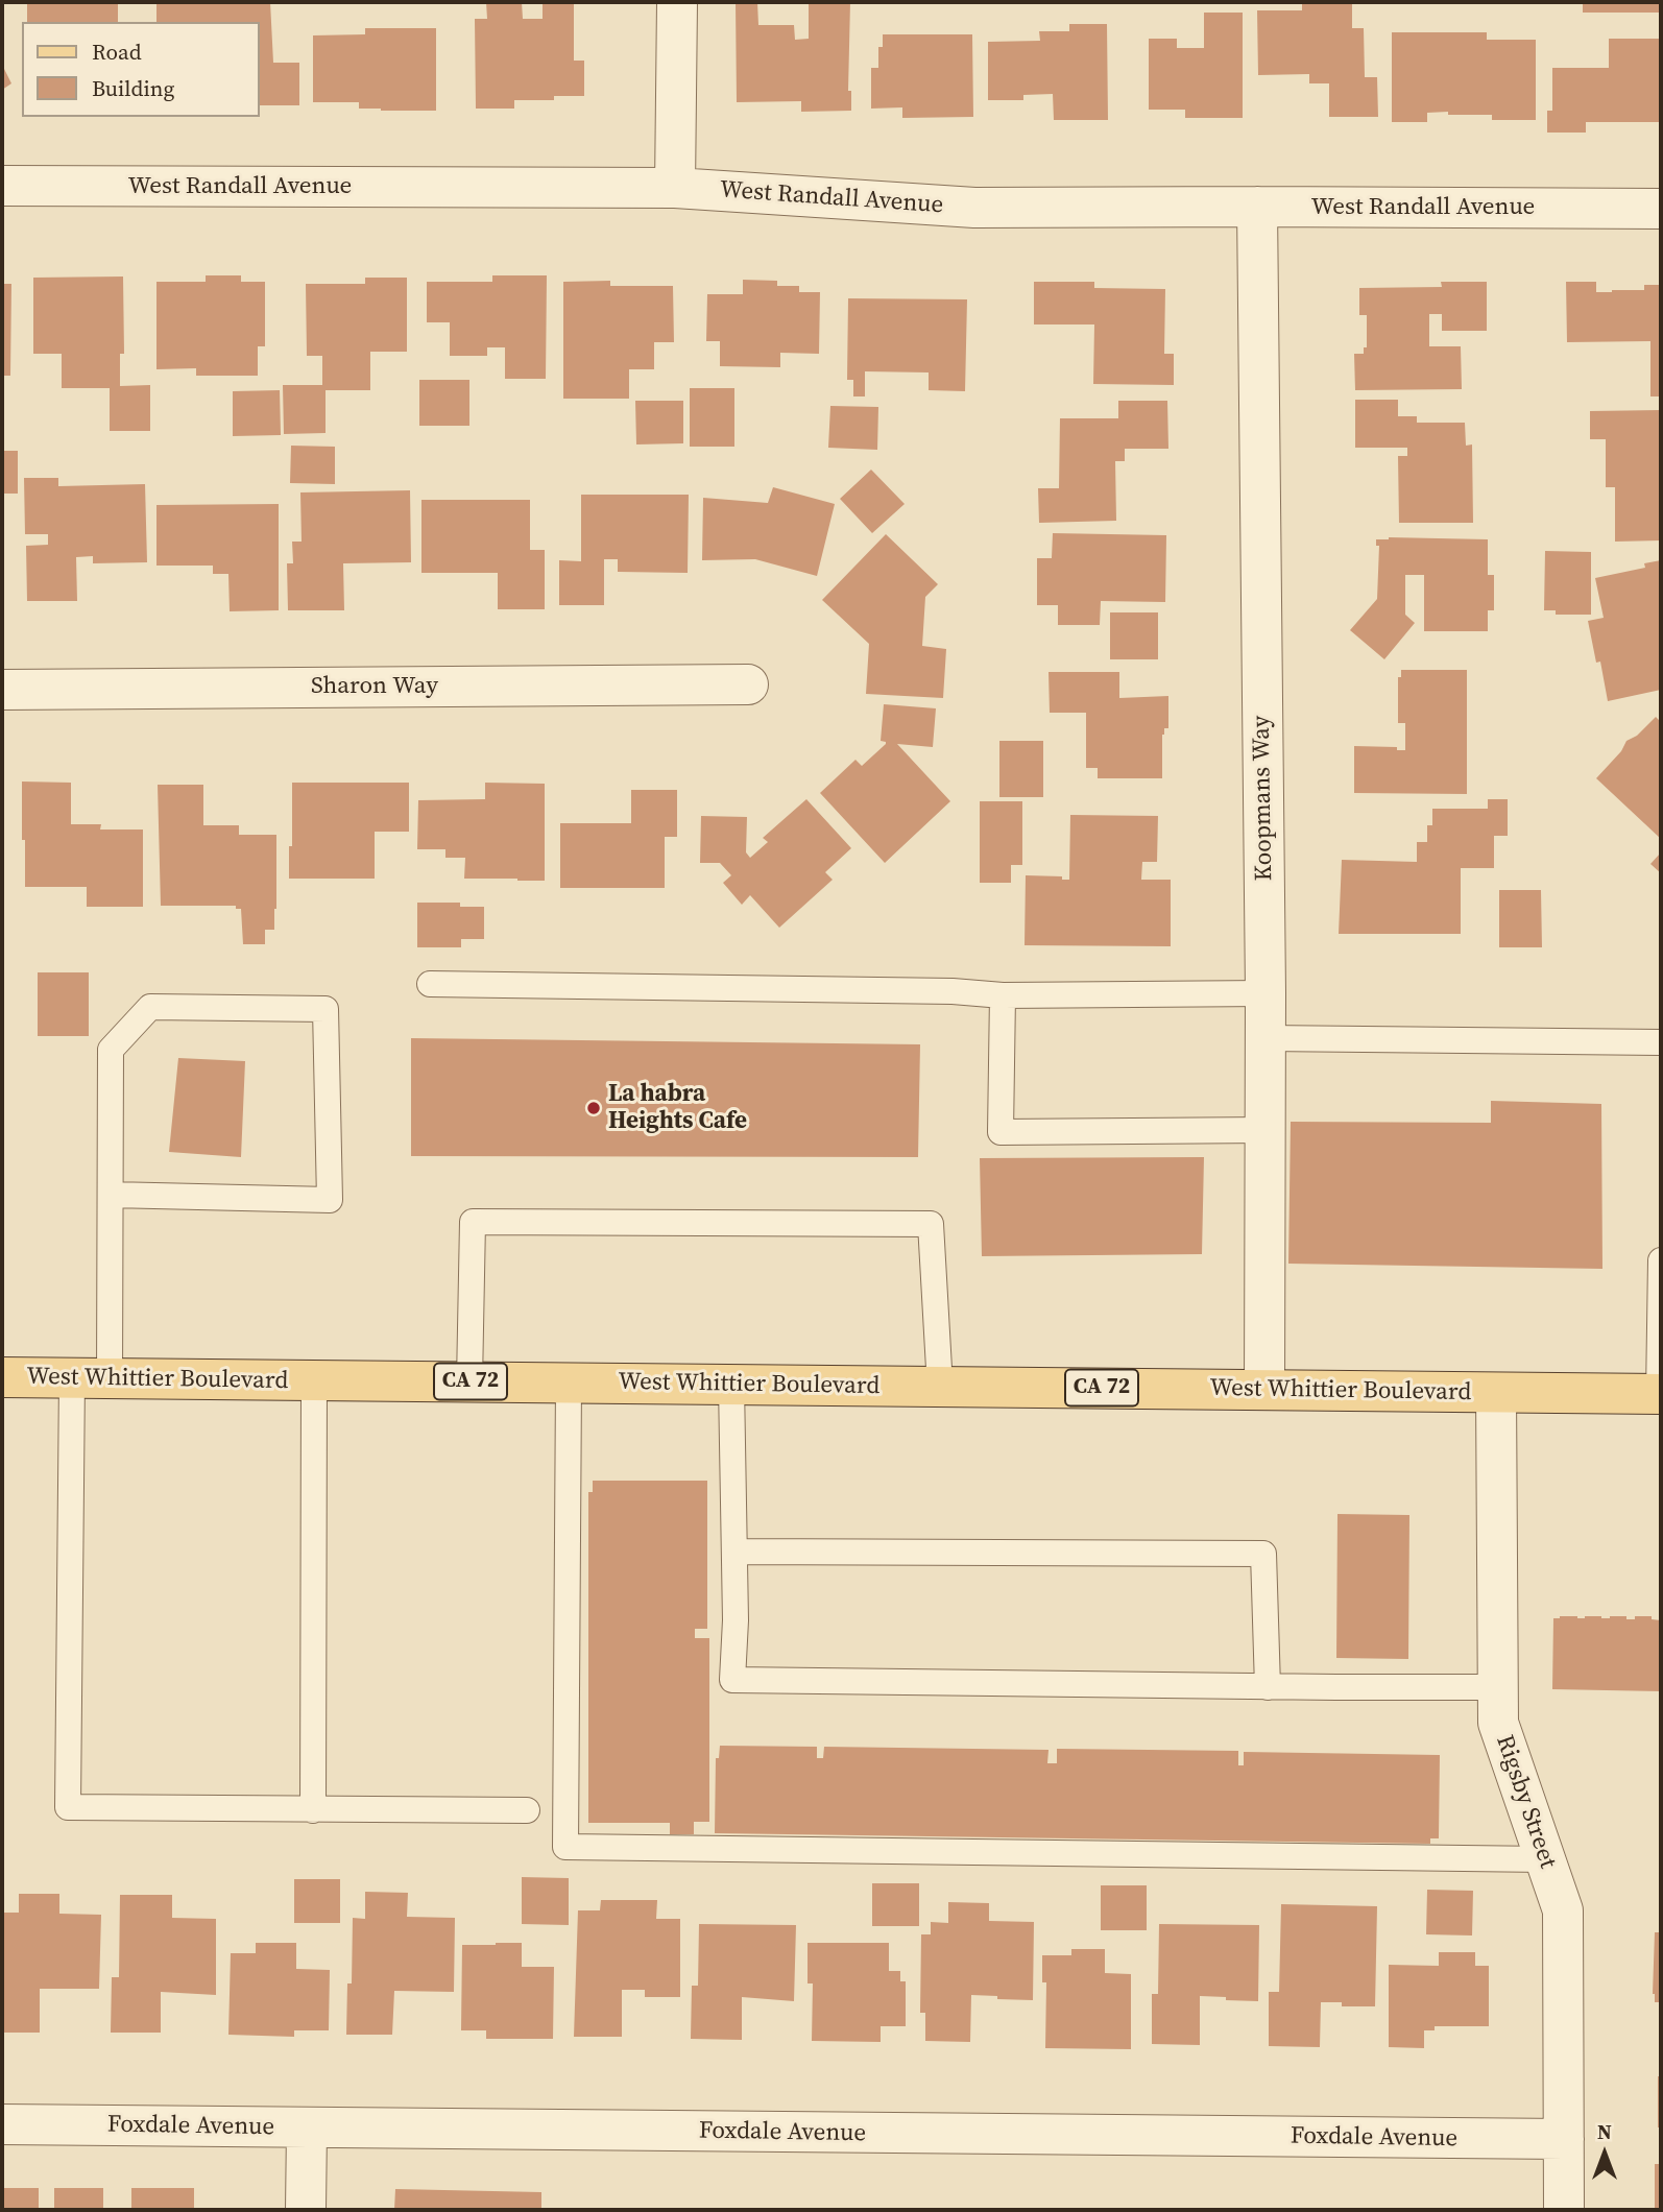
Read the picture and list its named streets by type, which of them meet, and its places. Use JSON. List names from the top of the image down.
{
  "streets": {
    "main road": ["West Whittier Boulevard", "CA 72"],
    "street": [
      "West Randall Avenue",
      "Sharon Way",
      "Koopmans Way",
      "Rigsby Street",
      "Foxdale Avenue"
    ]
  },
  "crossings": [
    ["West Randall Avenue", "Koopmans Way"],
    ["Koopmans Way", "West Whittier Boulevard"],
    ["West Whittier Boulevard", "CA 72"],
    ["West Whittier Boulevard", "Rigsby Street"],
    ["CA 72", "Rigsby Street"],
    ["Rigsby Street", "Foxdale Avenue"]
  ],
  "places": ["La habra Heights Cafe"],
  "legend": ["Road", "Building"],
  "north": "top"
}
